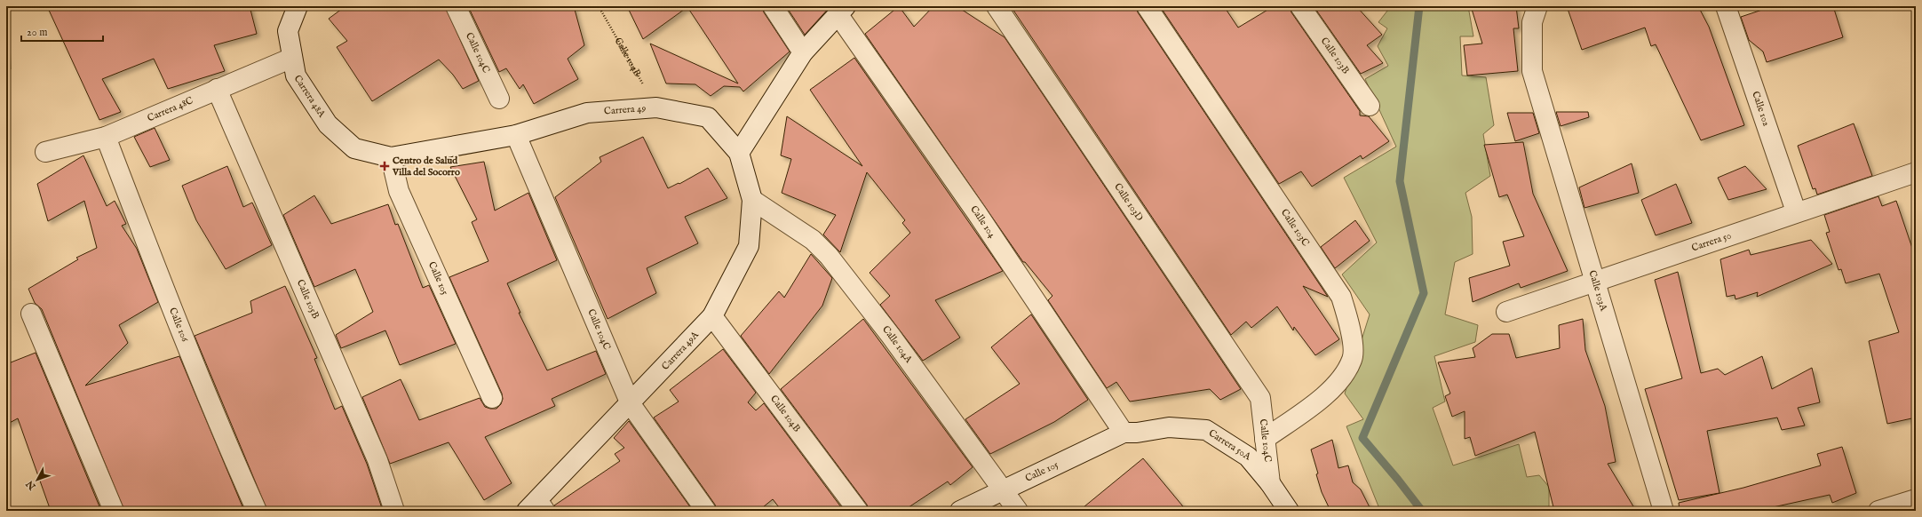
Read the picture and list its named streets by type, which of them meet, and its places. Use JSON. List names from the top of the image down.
{
  "streets": {
    "street": [
      "Calle 104C",
      "Calle 103B",
      "Calle 104B",
      "Carrera 48A",
      "Carrera 48C",
      "Calle 102",
      "Carrera 49",
      "Calle 103D",
      "Calle 104",
      "Calle 103C",
      "Carrera 50",
      "Calle 105",
      "Calle 103A",
      "Calle 105B",
      "Calle 106",
      "Calle 104A",
      "Carrera 49A",
      "Carrera 50A"
    ]
  },
  "crossings": [
    ["Calle 104C", "Carrera 49"],
    ["Calle 104C", "Calle 103D"],
    ["Calle 104C", "Calle 103C"],
    ["Calle 104C", "Carrera 49A"],
    ["Calle 104C", "Carrera 50A"],
    ["Calle 104B", "Carrera 49"],
    ["Calle 104B", "Carrera 49A"],
    ["Carrera 48A", "Carrera 48C"],
    ["Carrera 48A", "Carrera 49"],
    ["Carrera 48C", "Calle 105B"],
    ["Carrera 48C", "Calle 106"],
    ["Calle 102", "Carrera 50"],
    ["Carrera 49", "Calle 105"],
    ["Carrera 49", "Carrera 49A"],
    ["Calle 104", "Calle 105"],
    ["Calle 104", "Carrera 50A"],
    ["Carrera 50", "Calle 103A"],
    ["Calle 105", "Calle 104A"],
    ["Calle 105", "Carrera 50A"],
    ["Calle 104A", "Carrera 49A"]
  ],
  "places": {
    "health": ["Centro de Salud Villa del Socorro"]
  },
  "scale_bar": "20 m",
  "north": "bottom left"
}
